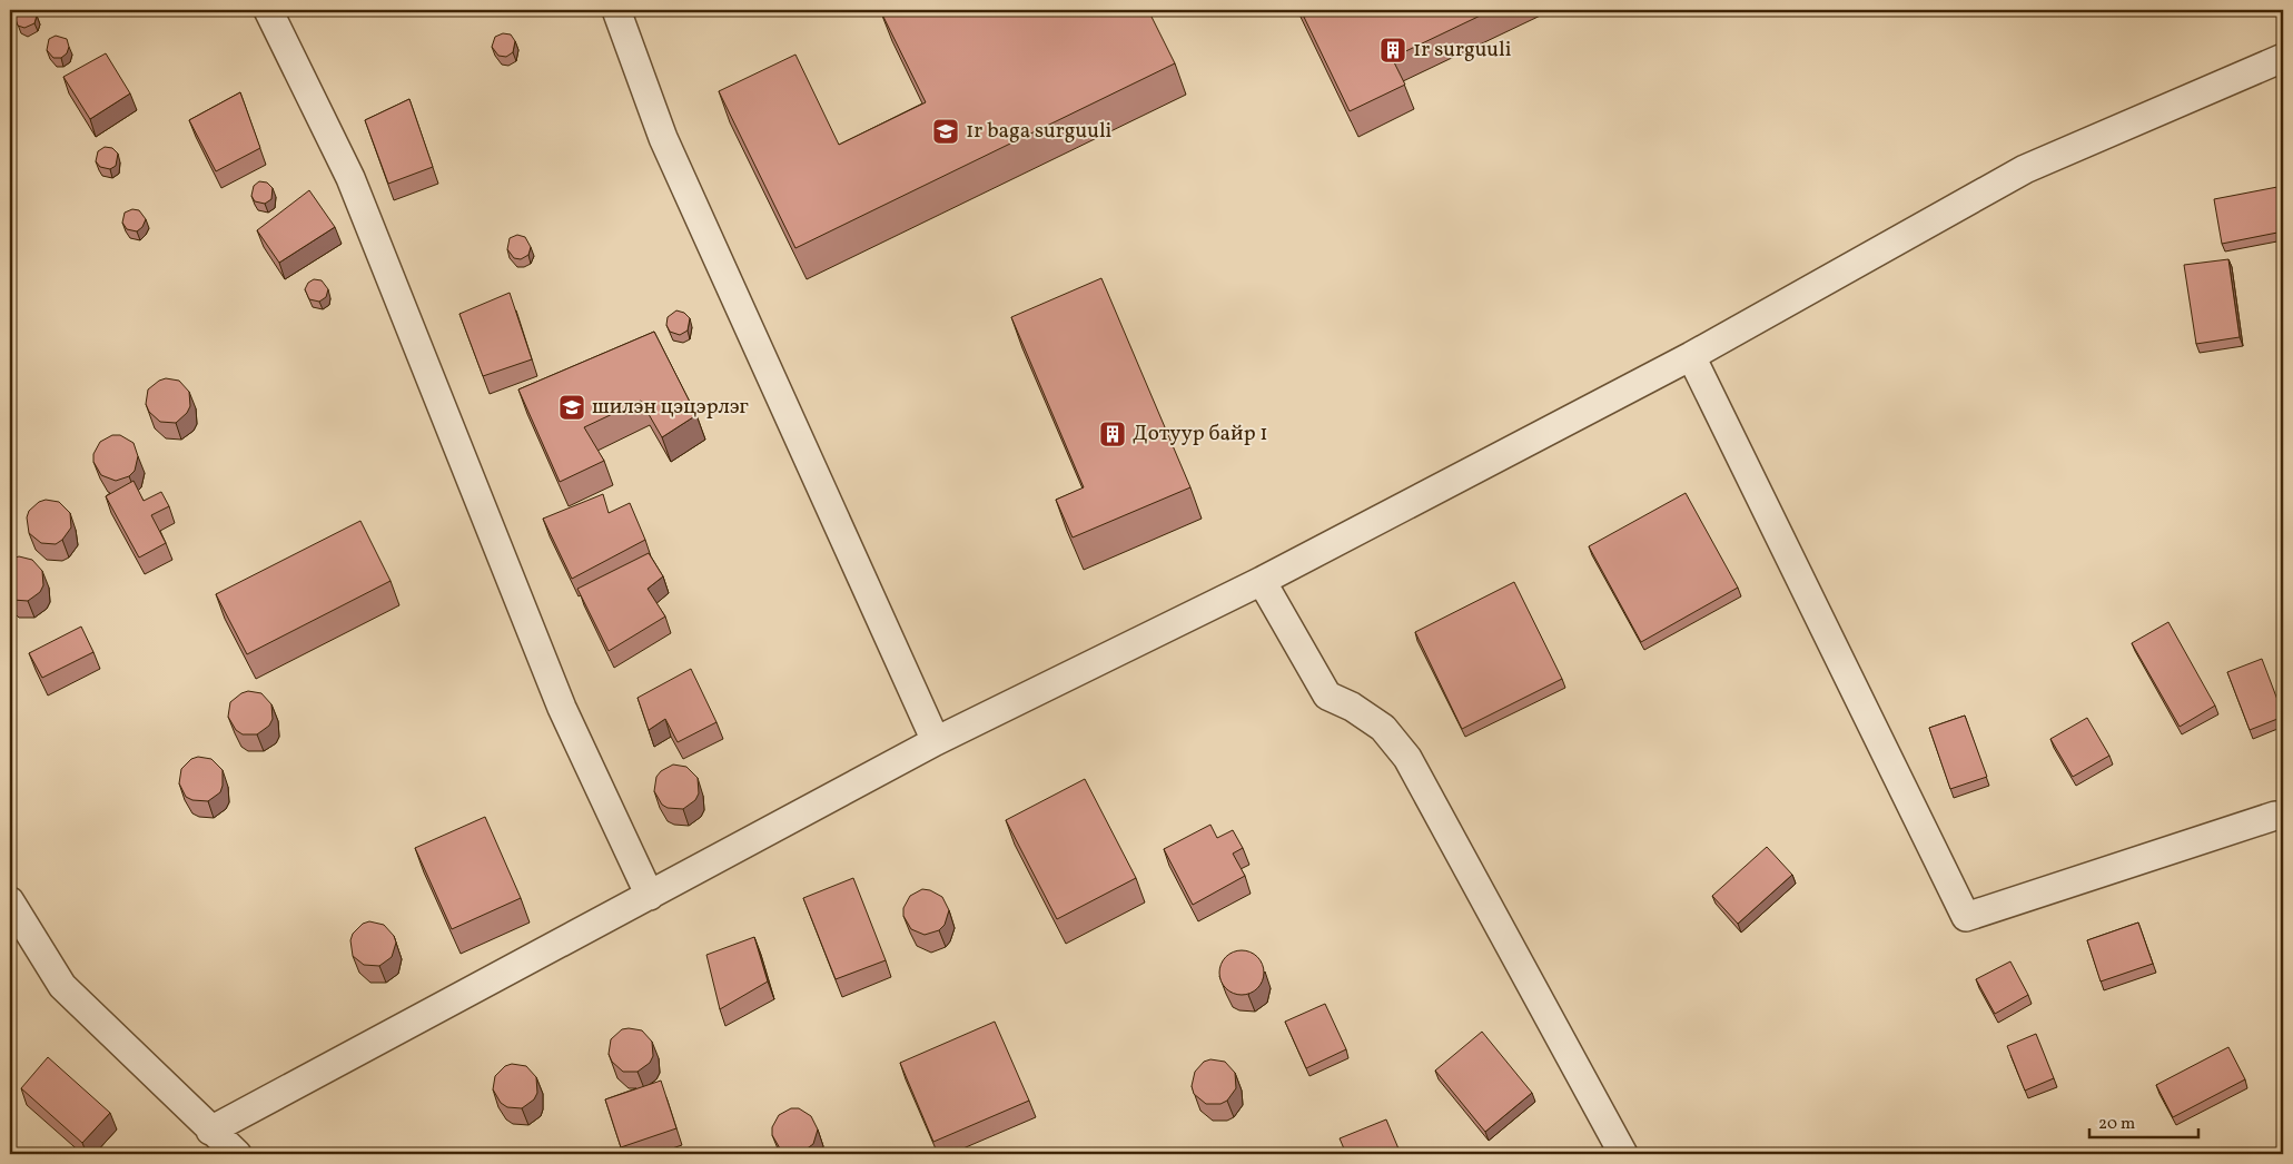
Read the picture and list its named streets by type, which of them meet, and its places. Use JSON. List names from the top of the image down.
{
  "places": {
    "building": ["1r surguuli", "Дотуур байр 1"],
    "school or university": ["1r baga surguuli", "шилэн цэцэрлэг"]
  },
  "scale_bar": "20 m"
}
